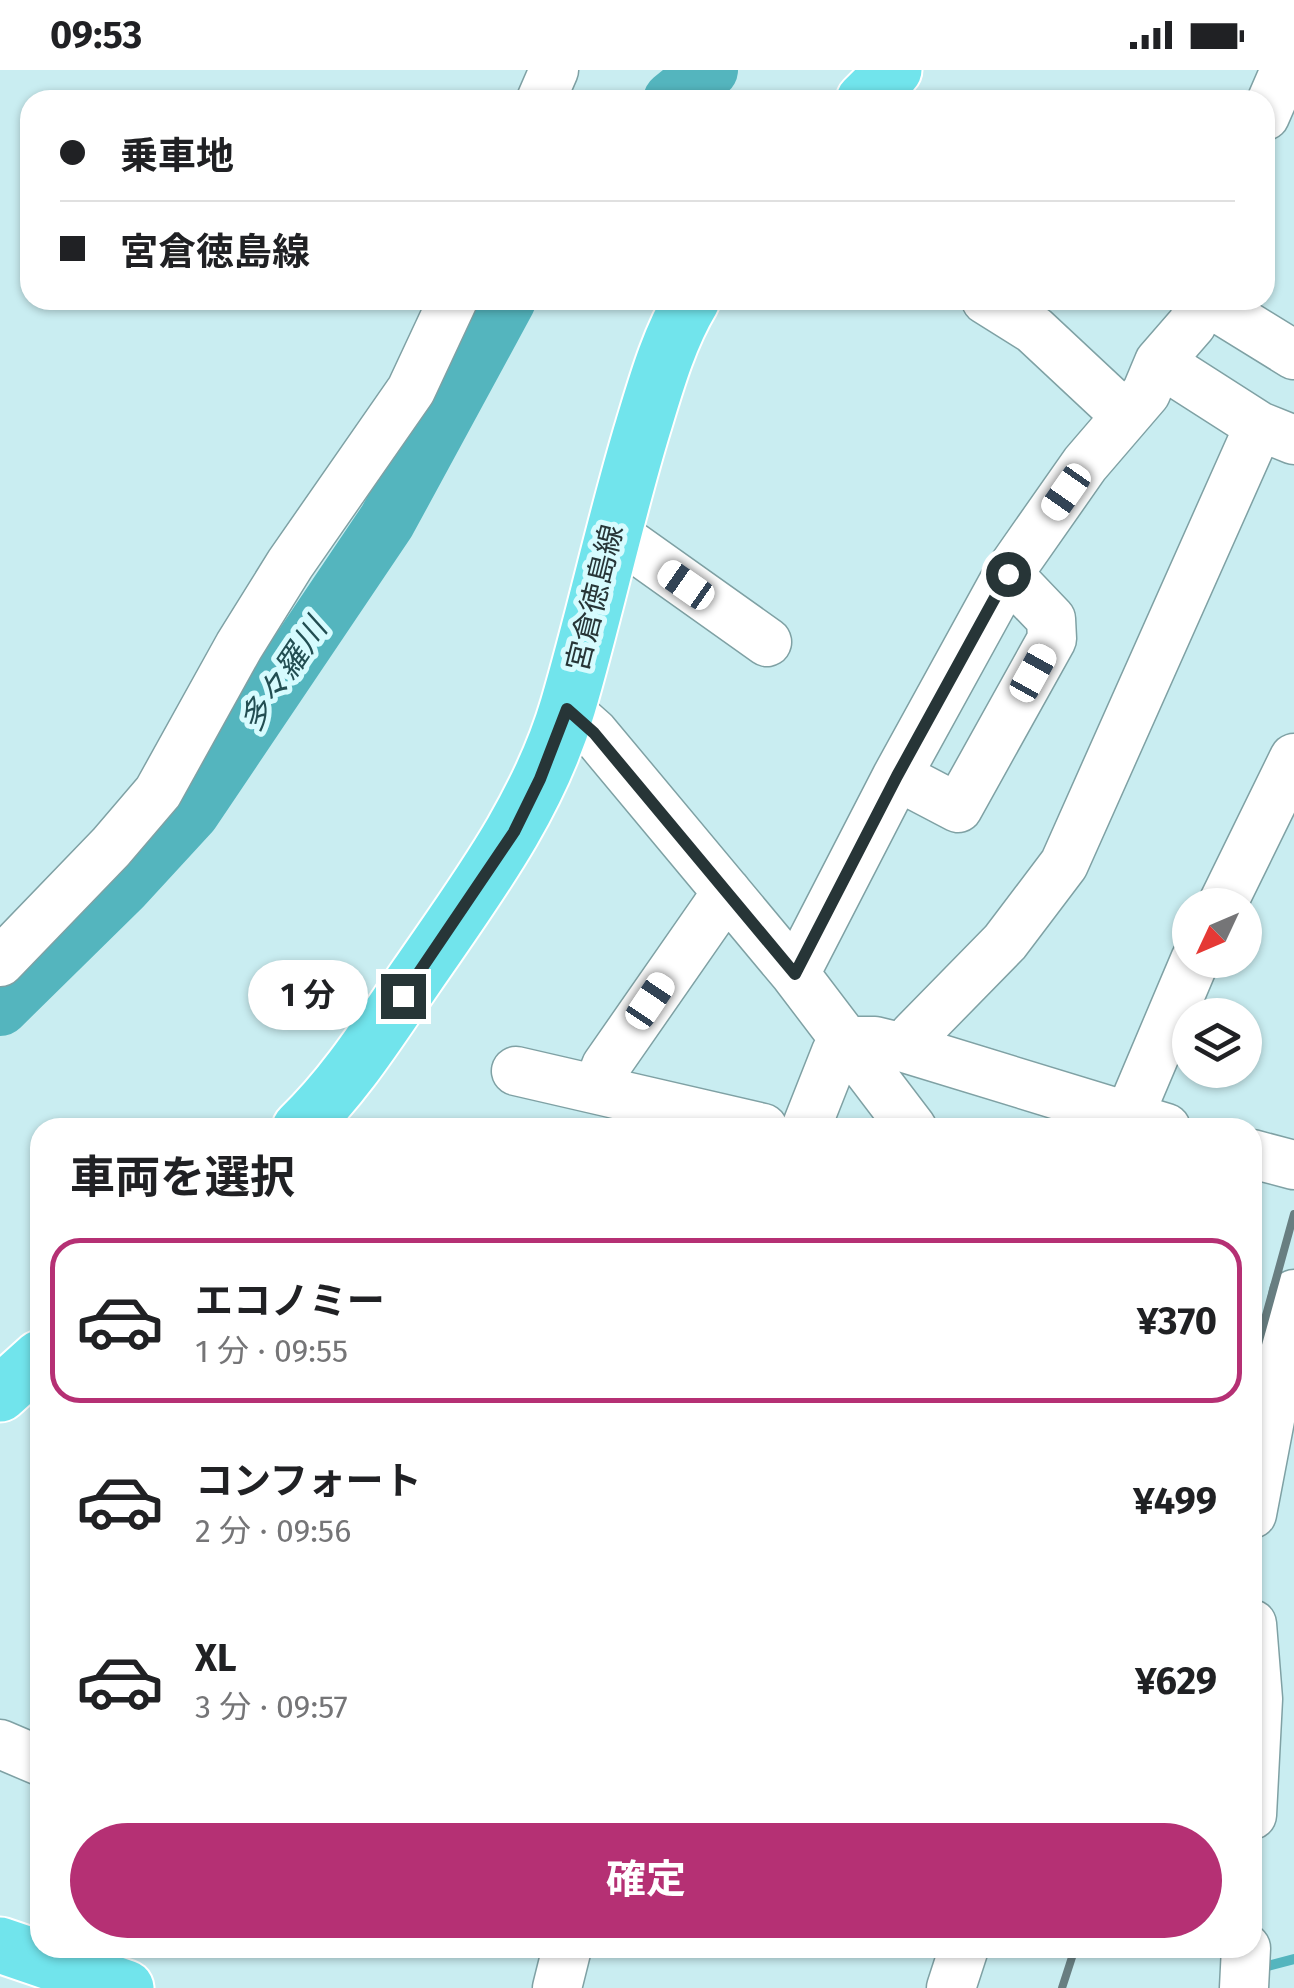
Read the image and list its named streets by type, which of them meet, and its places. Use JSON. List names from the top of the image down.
{
  "streets": {
    "main road": ["宮倉徳島線"]
  },
  "water": ["多々羅川"],
  "north": "bottom left",
  "page": {
    "status": "09:53",
    "banner": ["乗車地", "宮倉徳島線"],
    "bubble": "1 分",
    "heading": "車両を選択",
    "list": [
      {
        "name": "エコノミー",
        "note": "1 分 · 09:55",
        "value": "¥370"
      },
      {
        "name": "コンフォート",
        "note": "2 分 · 09:56",
        "value": "¥499"
      },
      {
        "name": "XL",
        "note": "3 分 · 09:57",
        "value": "¥629"
      }
    ],
    "buttons": "確定"
  }
}
